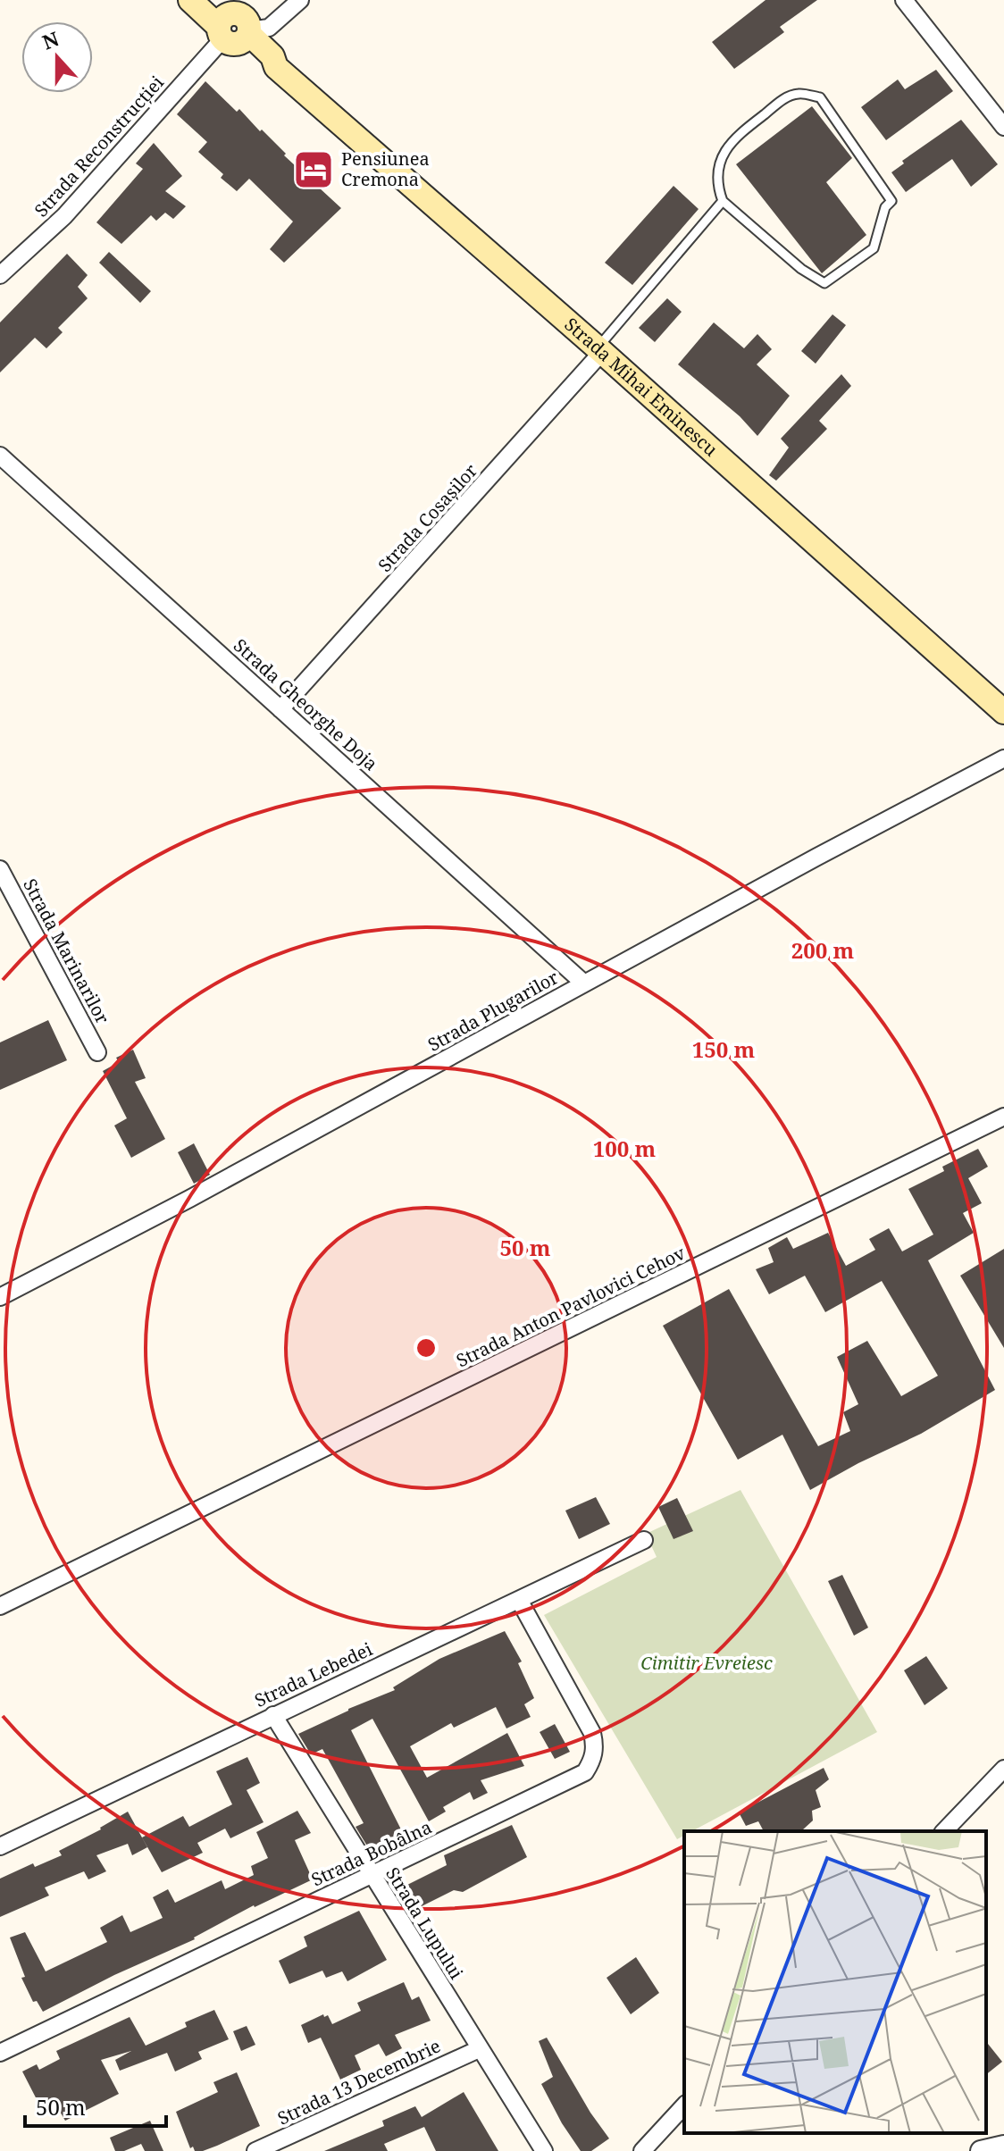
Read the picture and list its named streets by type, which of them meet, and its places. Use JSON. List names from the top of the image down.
{
  "streets": {
    "main road": ["Strada Mihai Eminescu"],
    "street": [
      "Strada Reconstrucției",
      "Strada Cosașilor",
      "Strada Gheorghe Doja",
      "Strada Marinarilor",
      "Strada Plugarilor",
      "Strada Anton Pavlovici Cehov",
      "Strada Lebedei",
      "Strada Bobâlna",
      "Strada Lupului",
      "Strada 13 Decembrie"
    ]
  },
  "crossings": [
    ["Strada Reconstrucției", "Strada Mihai Eminescu"],
    ["Strada Mihai Eminescu", "Strada Cosașilor"],
    ["Strada Cosașilor", "Strada Gheorghe Doja"],
    ["Strada Gheorghe Doja", "Strada Plugarilor"],
    ["Strada Lebedei", "Strada Bobâlna"],
    ["Strada Lebedei", "Strada Lupului"],
    ["Strada Bobâlna", "Strada Lupului"],
    ["Strada Lupului", "Strada 13 Decembrie"]
  ],
  "parks": ["Cimitir Evreiesc"],
  "places": {
    "hotel": ["Pensiunea Cremona"]
  },
  "scale_bar": "50 m",
  "north": "top",
  "rings": [
    "200 m",
    "150 m",
    "100 m",
    "50 m"
  ]
}
